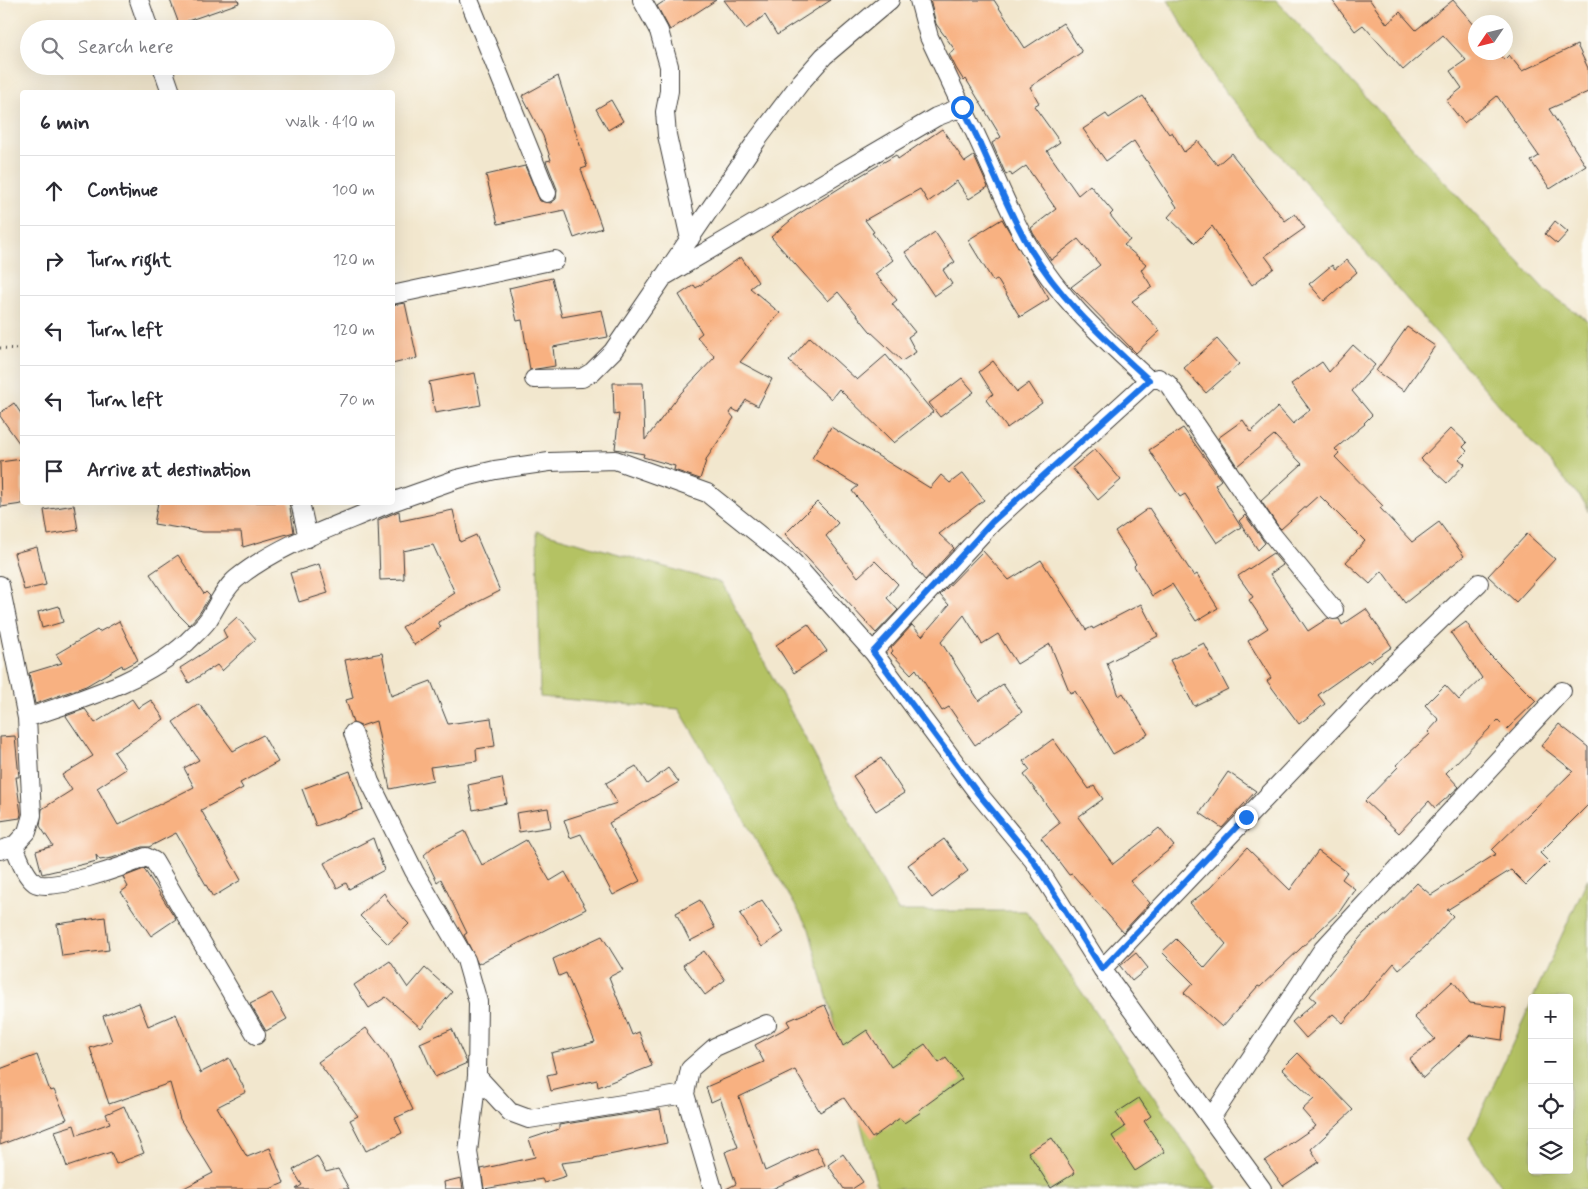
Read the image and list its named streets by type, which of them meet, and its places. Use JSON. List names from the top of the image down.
{
  "north": "bottom left",
  "page": {
    "search": "Search here",
    "heading": ["6 min", "Walk · 410 m"],
    "list": [
      ["Continue", "100 m"],
      ["Turn right", "120 m"],
      ["Turn left", "120 m"],
      ["Turn left", "70 m"],
      "Arrive at destination"
    ],
    "map_buttons": ["+", "−"]
  }
}
